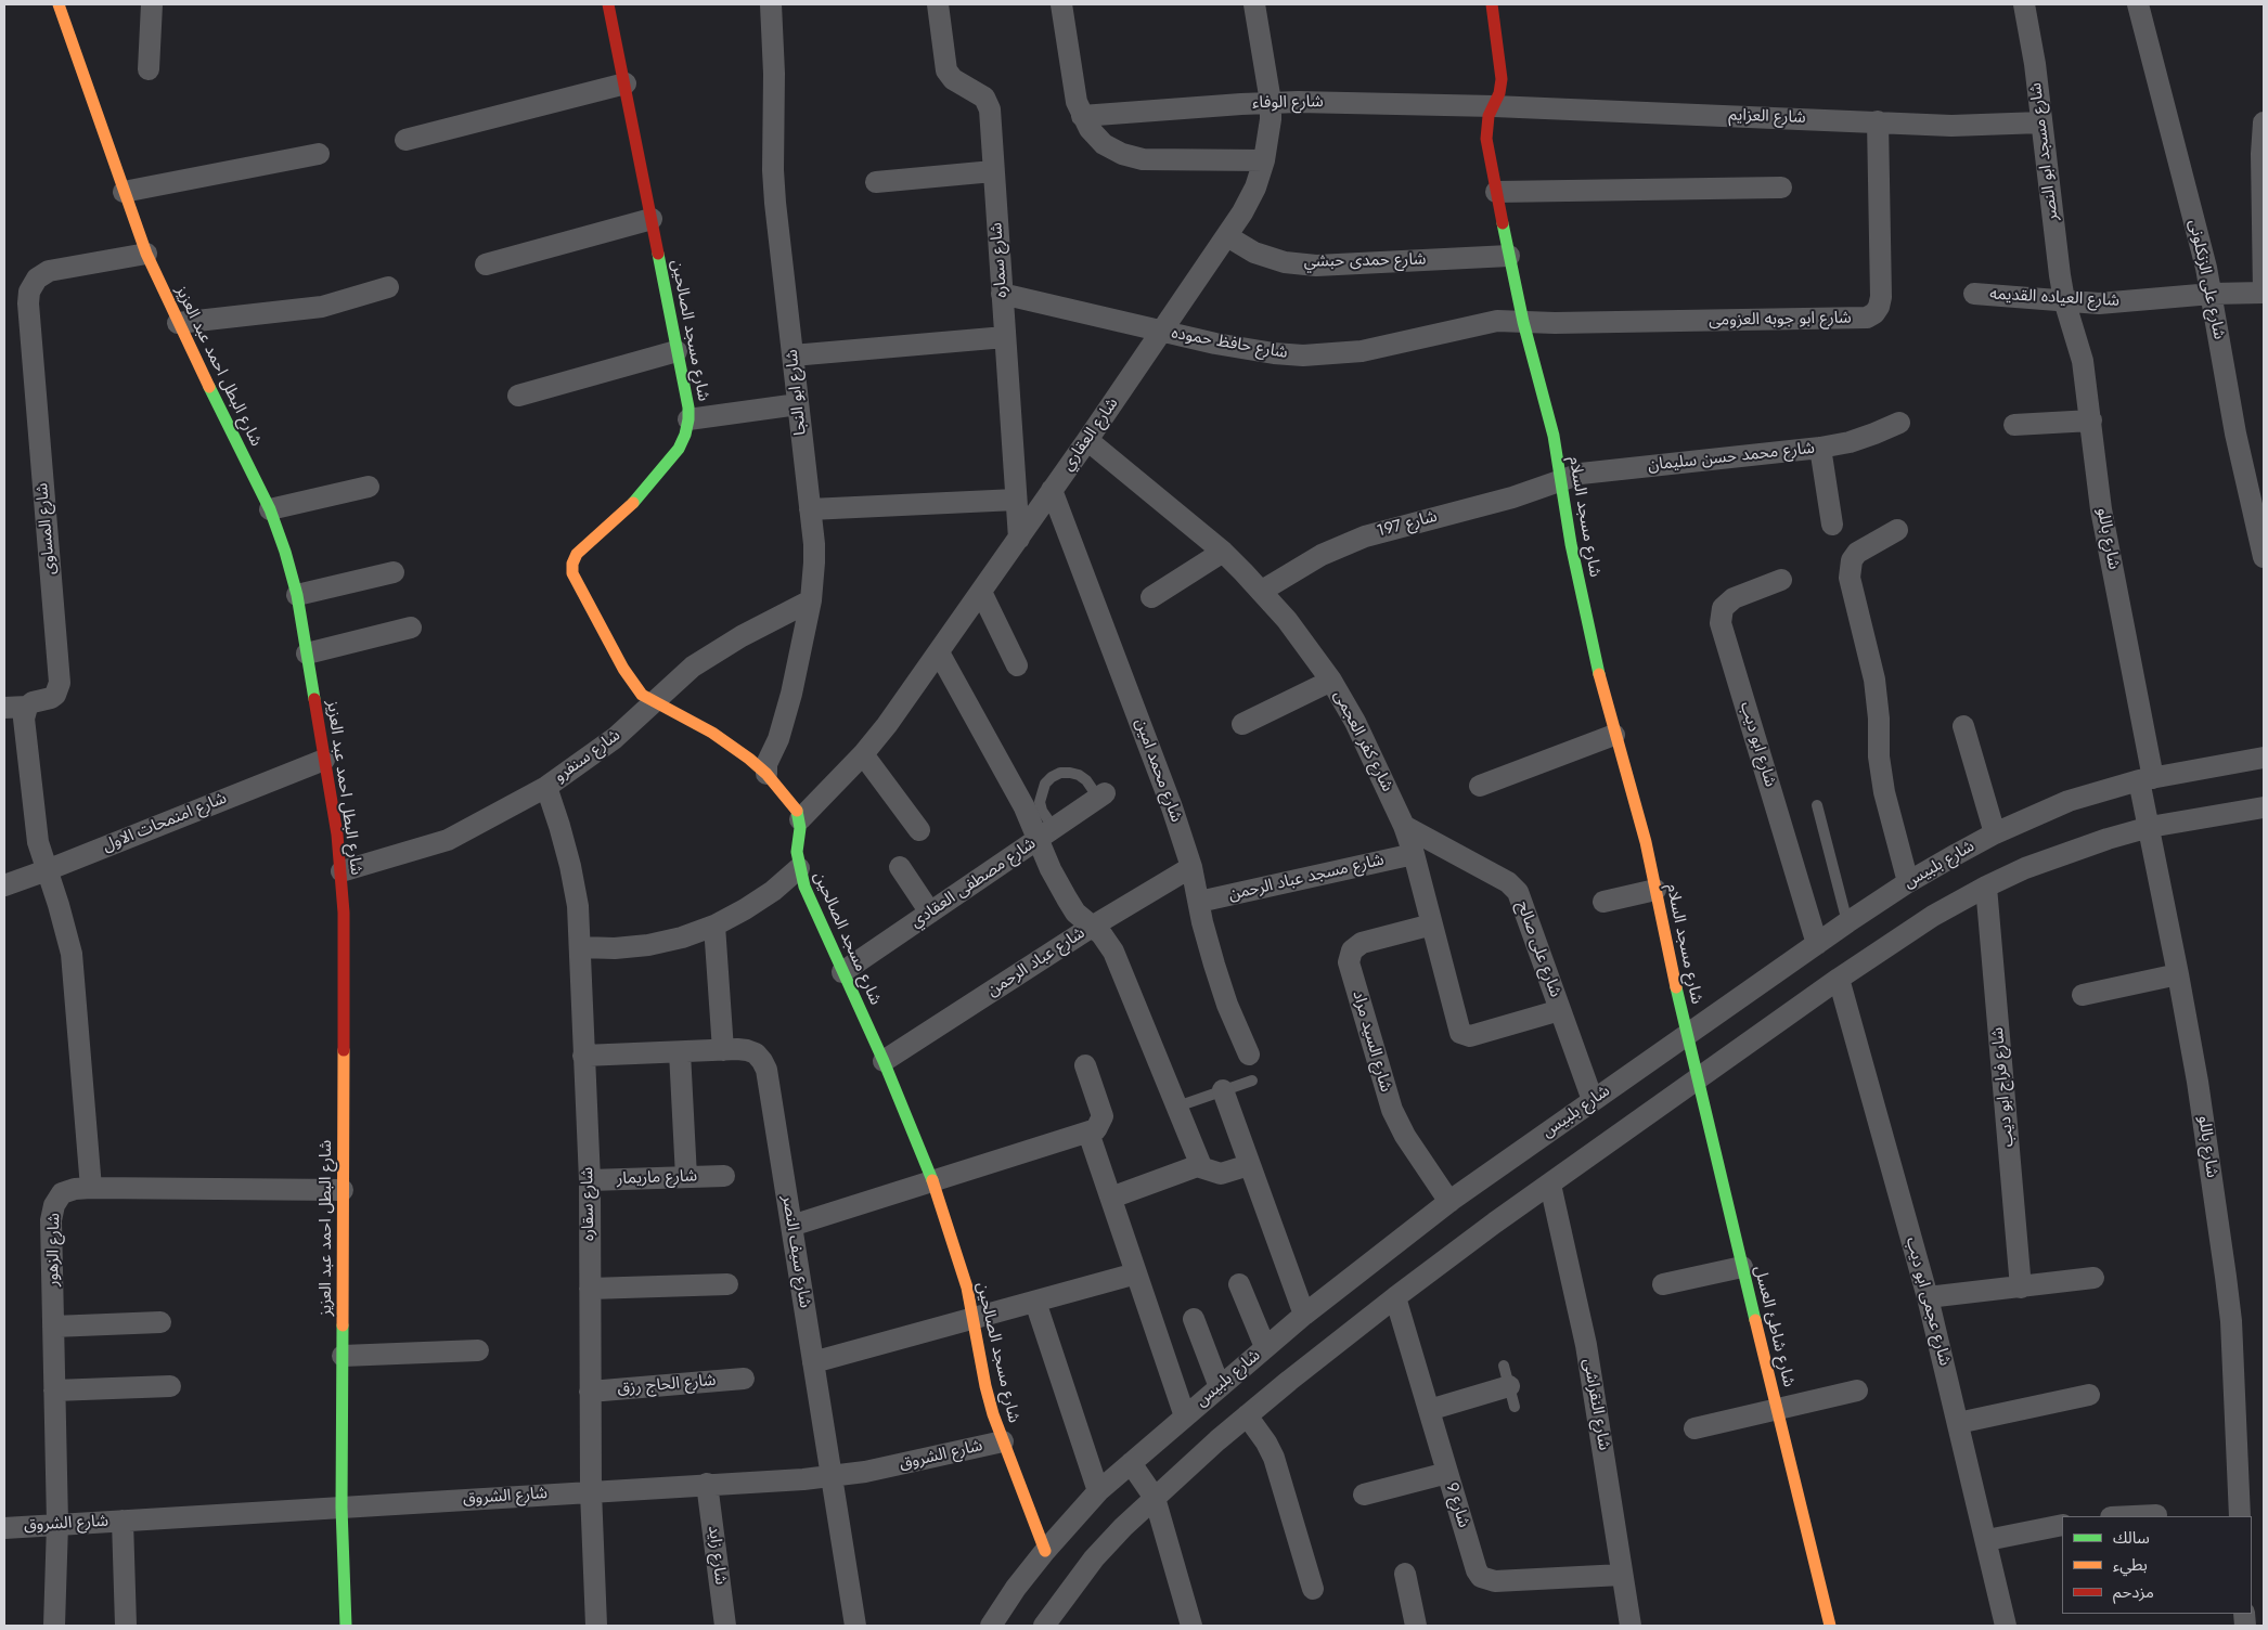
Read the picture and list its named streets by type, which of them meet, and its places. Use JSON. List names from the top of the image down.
{
  "streets": {
    "street": [
      "شارع الوفاء",
      "شارع العزايم",
      "شارع مسجد ابو النصر",
      "شارع سماره",
      "شارع حمدى حبشي",
      "شارع على الزنكلونى",
      "شارع العياده القديمه",
      "شارع ابو جوبه العزومى",
      "شارع مسجد الصالحين",
      "شارع حافظ حموده",
      "شارع البطل احمد عبد العزيز",
      "شارع ابو النجا",
      "شارع العقاري",
      "شارع محمد حسن سليمان",
      "شارع مسجد السلام",
      "شارع 197",
      "شارع المساوى",
      "شارع باللو",
      "شارع كفر العجمى",
      "شارع ابو ديب",
      "شارع سنفرو",
      "شارع محمد امين",
      "شارع امنمحات الاول",
      "شارع بلبيس",
      "شارع مسجد عباد الرحمن",
      "شارع مصطفى العقادي",
      "شارع على صالح",
      "شارع عباد الرحمن",
      "شارع السيد مراد",
      "شارع فراج ابو ديب",
      "شارع ماريمار",
      "شارع سقاره",
      "شارع الزهور",
      "شارع سيف النصر",
      "شارع عجمى ابو ديب",
      "شارع شاطئ العسل",
      "شارع الحاج رزق",
      "شارع النقراشى",
      "شارع الشروق",
      "شارع 9",
      "شارع زايد"
    ]
  },
  "crossings": [
    ["شارع الوفاء", "شارع العزايم"],
    ["شارع الوفاء", "شارع العقاري"],
    ["شارع الوفاء", "شارع مسجد السلام"],
    ["شارع العزايم", "شارع مسجد ابو النصر"],
    ["شارع العزايم", "شارع ابو جوبه العزومى"],
    ["شارع العزايم", "شارع مسجد السلام"],
    ["شارع مسجد ابو النصر", "شارع العياده القديمه"],
    ["شارع مسجد ابو النصر", "شارع باللو"],
    ["شارع سماره", "شارع حافظ حموده"],
    ["شارع سماره", "شارع العقاري"],
    ["شارع حمدى حبشي", "شارع العقاري"],
    ["شارع حمدى حبشي", "شارع مسجد السلام"],
    ["شارع على الزنكلونى", "شارع العياده القديمه"],
    ["شارع العياده القديمه", "شارع باللو"],
    ["شارع ابو جوبه العزومى", "شارع حافظ حموده"],
    ["شارع ابو جوبه العزومى", "شارع مسجد السلام"],
    ["شارع مسجد الصالحين", "شارع ابو النجا"],
    ["شارع مسجد الصالحين", "شارع العقاري"],
    ["شارع مسجد الصالحين", "شارع سنفرو"],
    ["شارع مسجد الصالحين", "شارع بلبيس"],
    ["شارع مسجد الصالحين", "شارع مصطفى العقادي"],
    ["شارع مسجد الصالحين", "شارع عباد الرحمن"],
    ["شارع مسجد الصالحين", "شارع الشروق"],
    ["شارع حافظ حموده", "شارع العقاري"],
    ["شارع حافظ حموده", "شارع مسجد السلام"],
    ["شارع البطل احمد عبد العزيز", "شارع المساوى"],
    ["شارع البطل احمد عبد العزيز", "شارع سنفرو"],
    ["شارع البطل احمد عبد العزيز", "شارع امنمحات الاول"],
    ["شارع البطل احمد عبد العزيز", "شارع الزهور"],
    ["شارع البطل احمد عبد العزيز", "شارع الشروق"],
    ["شارع ابو النجا", "شارع سنفرو"],
    ["شارع العقاري", "شارع كفر العجمى"],
    ["شارع العقاري", "شارع محمد امين"],
    ["شارع محمد حسن سليمان", "شارع مسجد السلام"],
    ["شارع محمد حسن سليمان", "شارع 197"],
    ["شارع مسجد السلام", "شارع 197"],
    ["شارع مسجد السلام", "شارع بلبيس"],
    ["شارع مسجد السلام", "شارع شاطئ العسل"],
    ["شارع 197", "شارع كفر العجمى"],
    ["شارع باللو", "شارع بلبيس"],
    ["شارع كفر العجمى", "شارع مسجد عباد الرحمن"],
    ["شارع كفر العجمى", "شارع على صالح"],
    ["شارع كفر العجمى", "شارع السيد مراد"],
    ["شارع ابو ديب", "شارع بلبيس"],
    ["شارع سنفرو", "شارع سقاره"],
    ["شارع محمد امين", "شارع مسجد عباد الرحمن"],
    ["شارع محمد امين", "شارع عباد الرحمن"],
    ["شارع بلبيس", "شارع على صالح"],
    ["شارع بلبيس", "شارع السيد مراد"],
    ["شارع بلبيس", "شارع شاطئ العسل"],
    ["شارع ماريمار", "شارع سقاره"],
    ["شارع سقاره", "شارع سيف النصر"],
    ["شارع سقاره", "شارع الحاج رزق"],
    ["شارع سقاره", "شارع الشروق"],
    ["شارع الزهور", "شارع الشروق"],
    ["شارع سيف النصر", "شارع الشروق"],
    ["شارع النقراشى", "شارع 9"],
    ["شارع الشروق", "شارع زايد"]
  ],
  "legend": ["سالك", "بطيء", "مزدحم"]
}
